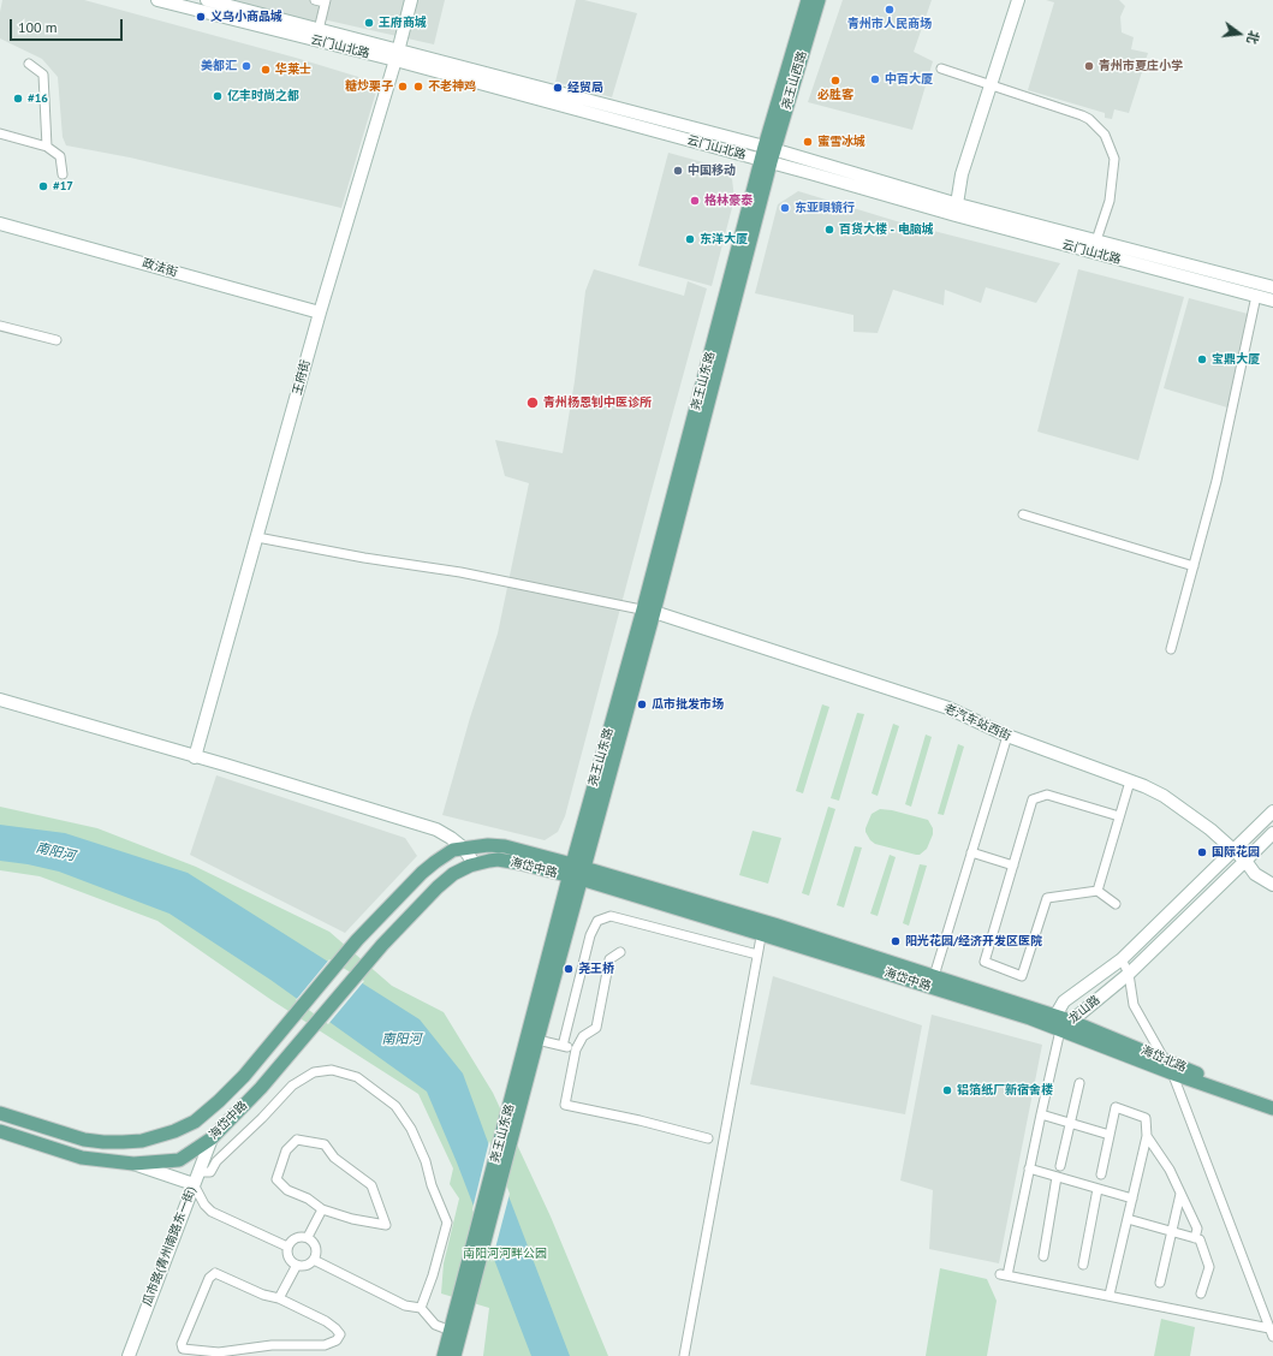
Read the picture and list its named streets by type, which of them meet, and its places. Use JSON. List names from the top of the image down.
{
  "streets": {
    "main road": [
      "尧王山西路",
      "尧王山东路",
      "海岱中路",
      "海岱北路"
    ],
    "street": [
      "云门山北路",
      "政法街",
      "王府街",
      "老汽车站西街",
      "龙山路",
      "瓜市路(青州南路东一街)"
    ]
  },
  "crossings": [
    ["云门山北路", "尧王山西路"],
    ["云门山北路", "王府街"],
    ["云门山北路", "尧王山东路"],
    ["尧王山西路", "尧王山东路"],
    ["政法街", "王府街"],
    ["尧王山东路", "老汽车站西街"],
    ["尧王山东路", "海岱中路"],
    ["老汽车站西街", "龙山路"],
    ["海岱中路", "龙山路"],
    ["海岱中路", "海岱北路"],
    ["海岱中路", "瓜市路(青州南路东一街)"],
    ["龙山路", "海岱北路"]
  ],
  "water": ["南阳河"],
  "parks": ["南阳河河畔公园"],
  "places": [
    "青州市人民商场",
    "义乌小商品城",
    "王府商城",
    "美都汇",
    "青州市夏庄小学",
    "华莱士",
    "中百大厦",
    "必胜客",
    "糖炒栗子",
    "不老神鸡",
    "经贸局",
    "亿丰时尚之都",
    "#16",
    "蜜雪冰城",
    "中国移动",
    "#17",
    "格林豪泰",
    "东亚眼镜行",
    "百货大楼 - 电脑城",
    "东洋大厦",
    "宝鼎大厦",
    "青州杨恩钊中医诊所",
    "瓜市批发市场",
    "国际花园",
    "阳光花园/经济开发区医院",
    "尧王桥",
    "铝箔纸厂新宿舍楼"
  ],
  "scale_bar": "100 m",
  "north": "right"
}
